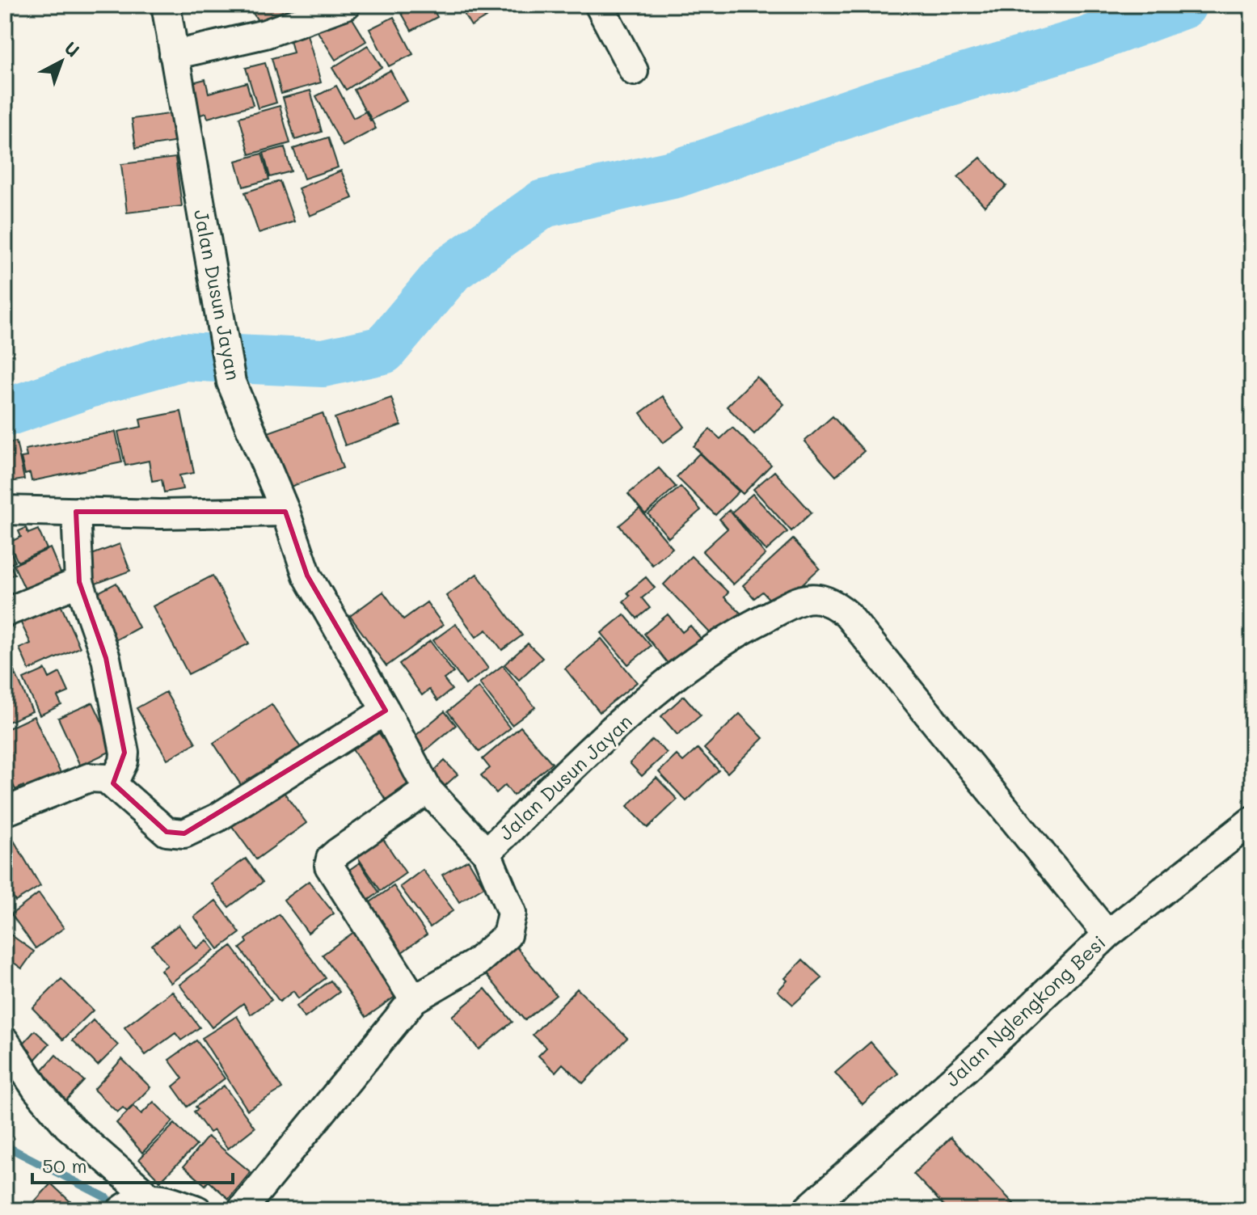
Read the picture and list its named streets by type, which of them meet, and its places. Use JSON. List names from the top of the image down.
{
  "streets": {
    "street": ["Jalan Dusun Jayan", "Jalan Nglengkong Besi"]
  },
  "crossings": [
    ["Jalan Dusun Jayan", "Jalan Nglengkong Besi"]
  ],
  "scale_bar": "50 m",
  "north": "top right"
}
